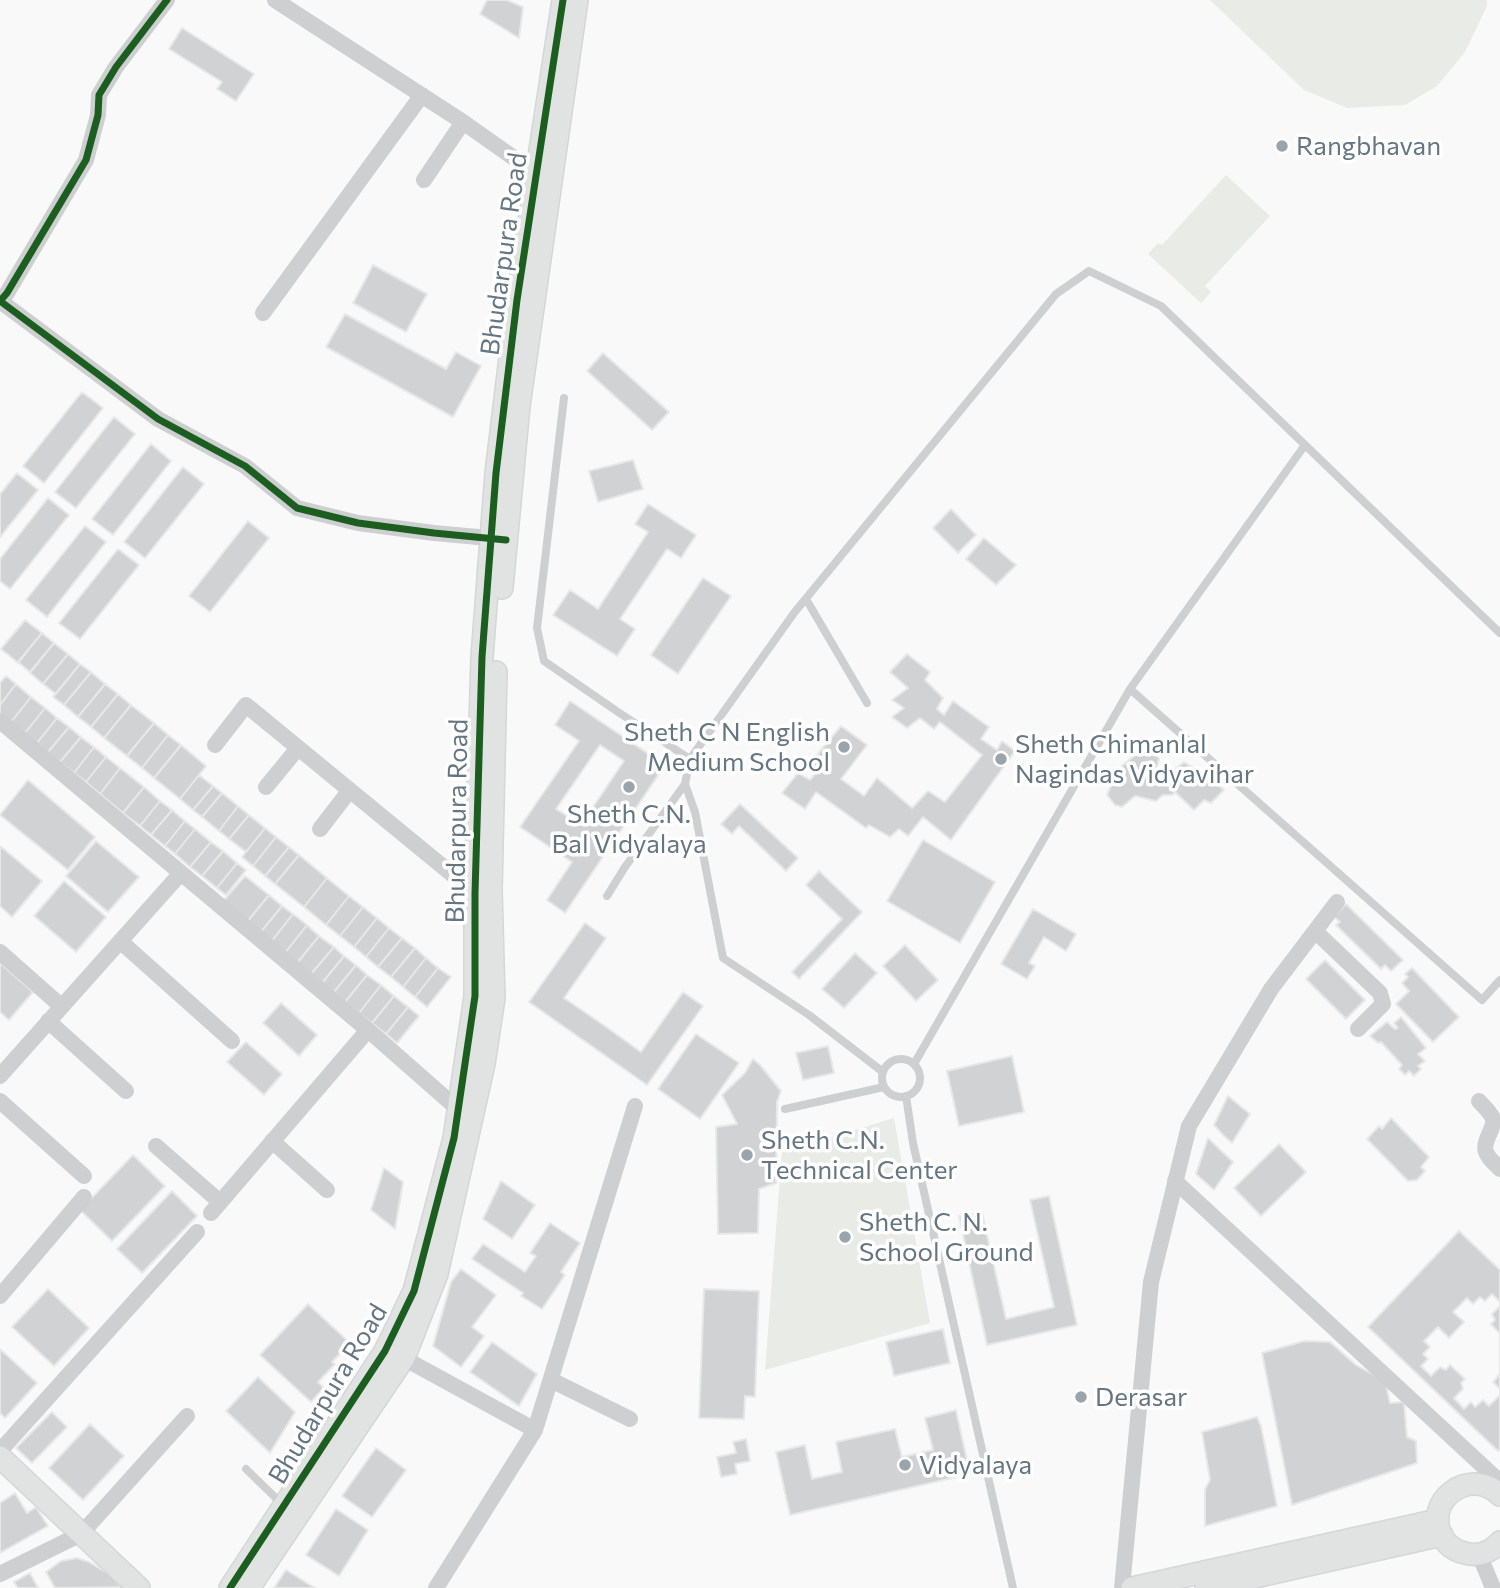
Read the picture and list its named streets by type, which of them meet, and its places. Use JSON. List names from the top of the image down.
{
  "streets": {
    "street": ["Bhudarpura Road"]
  },
  "places": [
    "Rangbhavan",
    "Sheth C N English Medium School",
    "Sheth Chimanlal Nagindas Vidyavihar",
    "Sheth C.N. Bal Vidyalaya",
    "Sheth C.N. Technical Center",
    "Sheth C. N. School Ground",
    "Derasar",
    "Vidyalaya"
  ]
}
